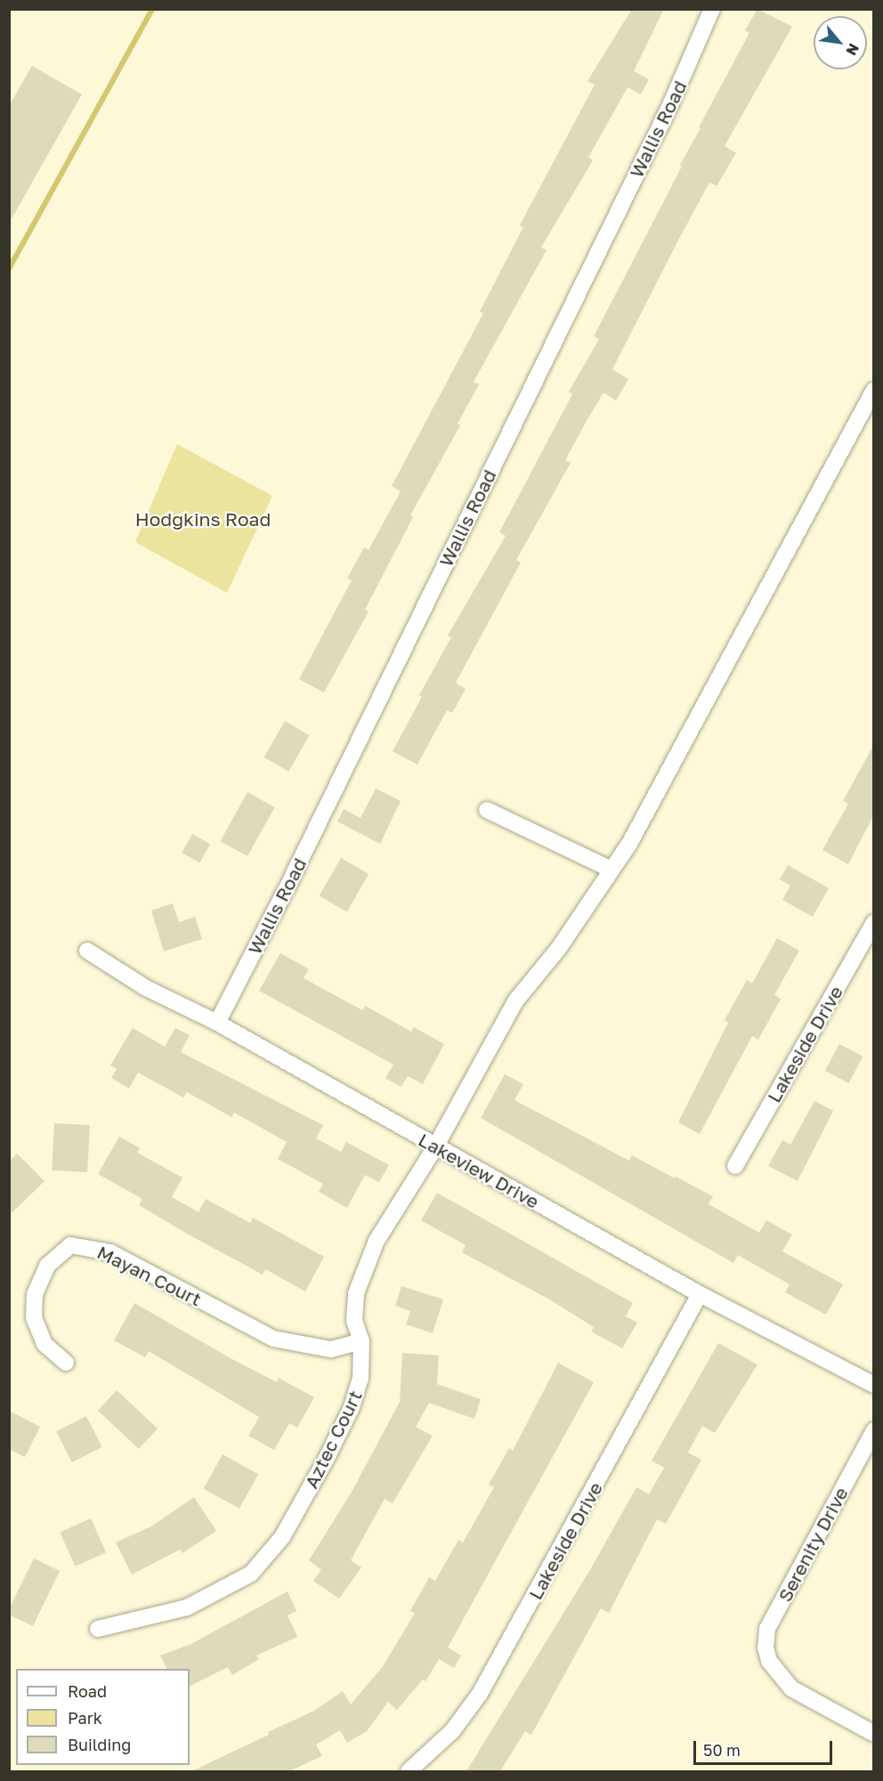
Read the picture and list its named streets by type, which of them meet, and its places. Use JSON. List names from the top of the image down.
{
  "streets": {
    "street": [
      "Wallis Road",
      "Lakeside Drive",
      "Lakeview Drive",
      "Mayan Court",
      "Aztec Court",
      "Serenity Drive"
    ]
  },
  "crossings": [
    ["Wallis Road", "Lakeview Drive"],
    ["Lakeside Drive", "Lakeview Drive"],
    ["Lakeview Drive", "Aztec Court"],
    ["Mayan Court", "Aztec Court"]
  ],
  "parks": ["Hodgkins Road"],
  "legend": ["Road", "Park", "Building"],
  "scale_bar": "50 m",
  "north": "bottom right"
}
